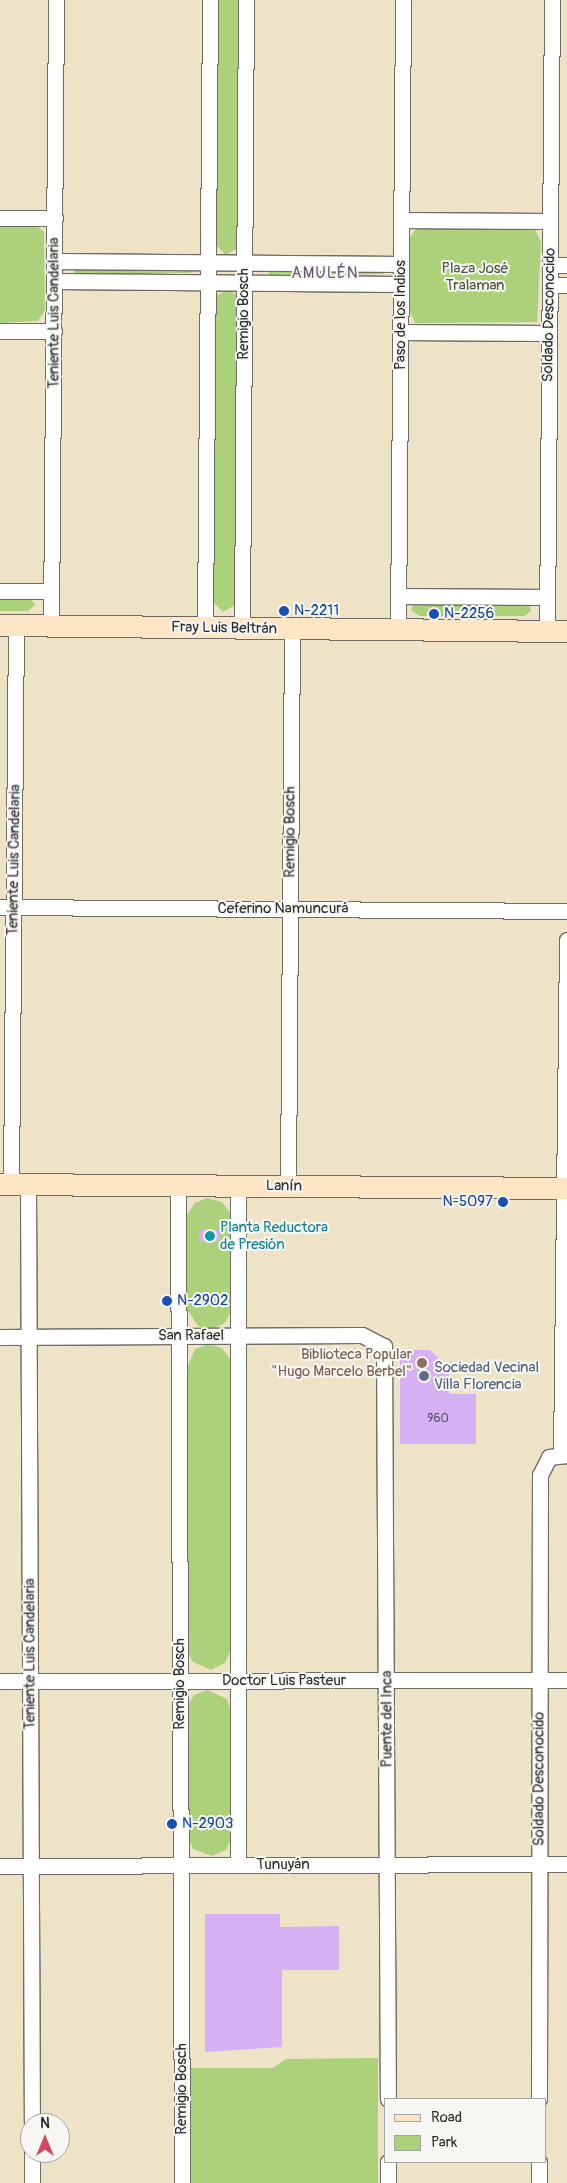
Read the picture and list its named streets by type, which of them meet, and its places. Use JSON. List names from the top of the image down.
{
  "streets": {
    "street": [
      "Teniente Luis Candelaria",
      "Remigio Bosch",
      "Paso de los Indios",
      "Soldado Desconocido",
      "Fray Luis Beltrán",
      "Ceferino Namuncurá",
      "Lanín",
      "San Rafael",
      "Doctor Luis Pasteur",
      "Puente del Inca",
      "Tunuyán"
    ]
  },
  "crossings": [
    ["Teniente Luis Candelaria", "Fray Luis Beltrán"],
    ["Teniente Luis Candelaria", "Ceferino Namuncurá"],
    ["Teniente Luis Candelaria", "Lanín"],
    ["Teniente Luis Candelaria", "San Rafael"],
    ["Teniente Luis Candelaria", "Doctor Luis Pasteur"],
    ["Teniente Luis Candelaria", "Tunuyán"],
    ["Remigio Bosch", "Fray Luis Beltrán"],
    ["Remigio Bosch", "Ceferino Namuncurá"],
    ["Remigio Bosch", "Lanín"],
    ["Remigio Bosch", "San Rafael"],
    ["Remigio Bosch", "Doctor Luis Pasteur"],
    ["Remigio Bosch", "Tunuyán"],
    ["Paso de los Indios", "Fray Luis Beltrán"],
    ["Soldado Desconocido", "Fray Luis Beltrán"],
    ["Soldado Desconocido", "Doctor Luis Pasteur"],
    ["Soldado Desconocido", "Tunuyán"],
    ["San Rafael", "Puente del Inca"],
    ["Doctor Luis Pasteur", "Puente del Inca"],
    ["Puente del Inca", "Tunuyán"]
  ],
  "districts": ["AMULÉN"],
  "parks": ["Plaza José Tralaman"],
  "places": [
    "N-2211",
    "N-2256",
    "N-5097",
    "Planta Reductora de Presión",
    "N-2902",
    "Biblioteca Popular \"Hugo Marcelo Berbel\"",
    "Sociedad Vecinal Villa Florencia",
    "N-2903"
  ],
  "house_numbers": ["960"],
  "legend": ["Road", "Park"],
  "north": "top"
}
